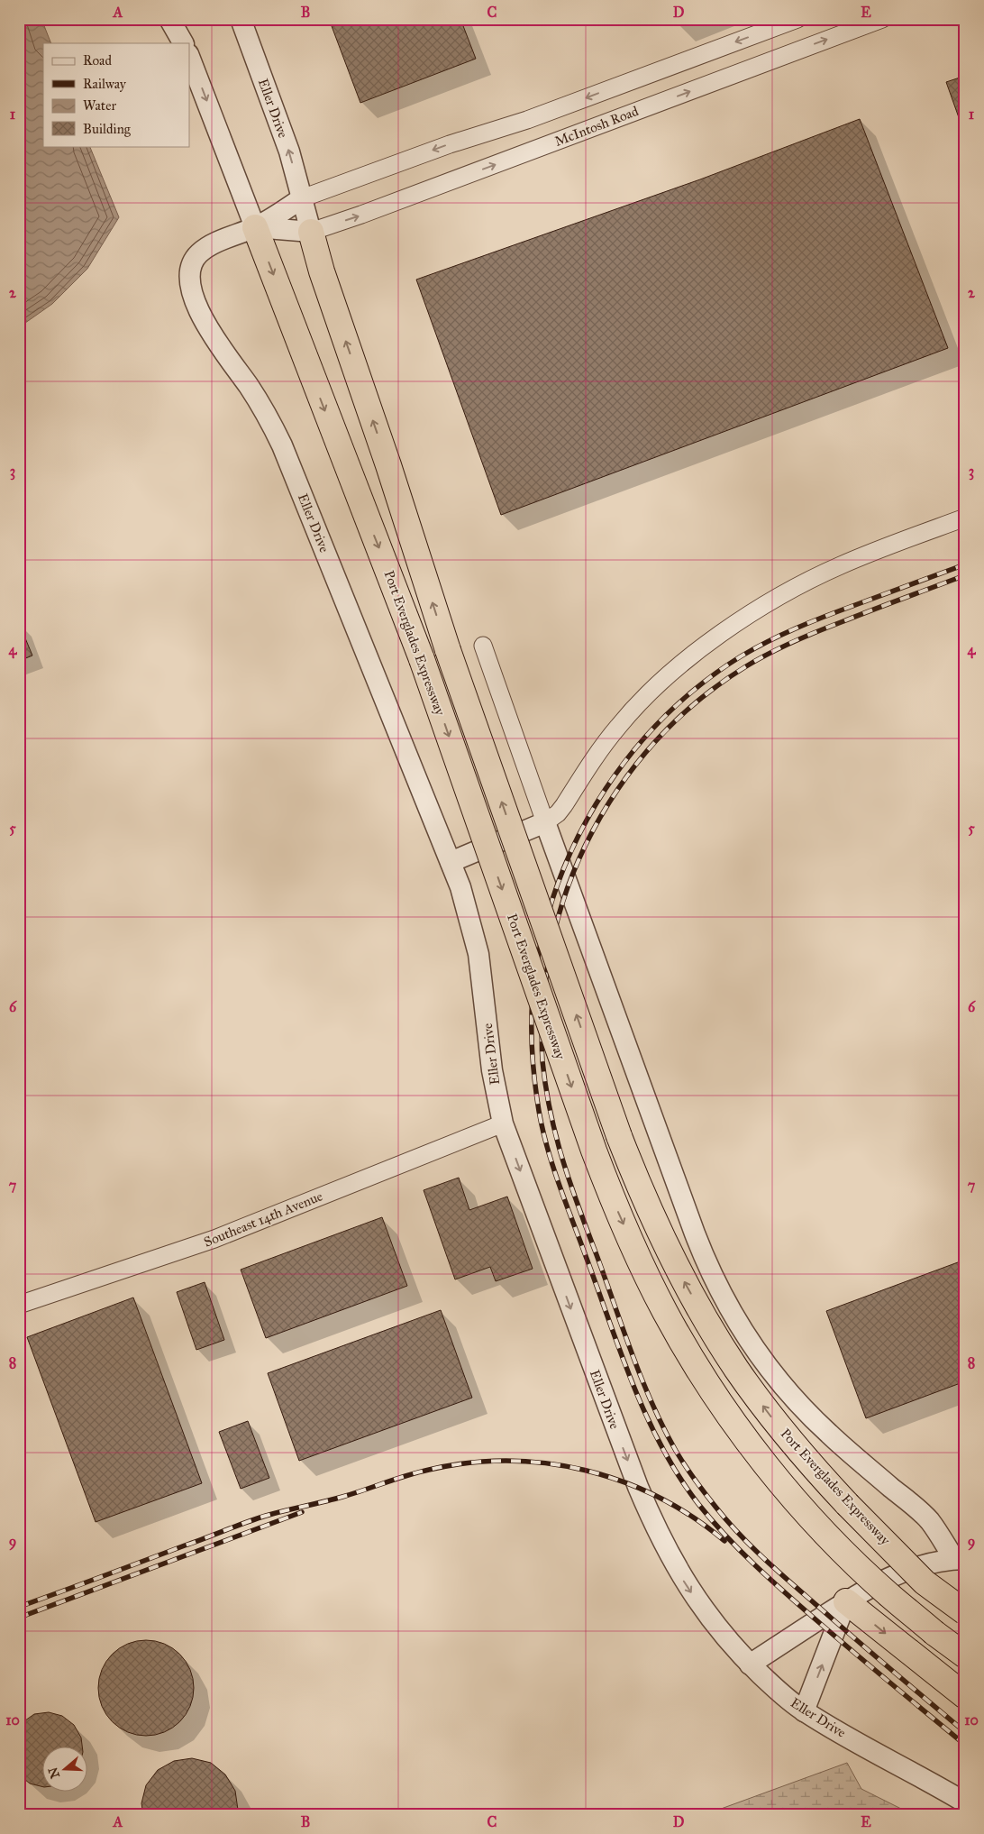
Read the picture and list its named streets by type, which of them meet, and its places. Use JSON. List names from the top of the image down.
{
  "streets": {
    "highway": ["Port Everglades Expressway"],
    "street": ["Eller Drive", "McIntosh Road", "Southeast 14th Avenue"]
  },
  "crossings": [
    ["Eller Drive", "McIntosh Road"],
    ["Eller Drive", "Port Everglades Expressway"],
    ["Eller Drive", "Southeast 14th Avenue"],
    ["McIntosh Road", "Port Everglades Expressway"]
  ],
  "legend": [
    "Road",
    "Railway",
    "Water",
    "Building"
  ],
  "north": "left",
  "grid": {
    "columns": [
      "A",
      "B",
      "C",
      "D",
      "E"
    ],
    "rows": [
      "1",
      "2",
      "3",
      "4",
      "5",
      "6",
      "7",
      "8",
      "9",
      "10"
    ]
  }
}
